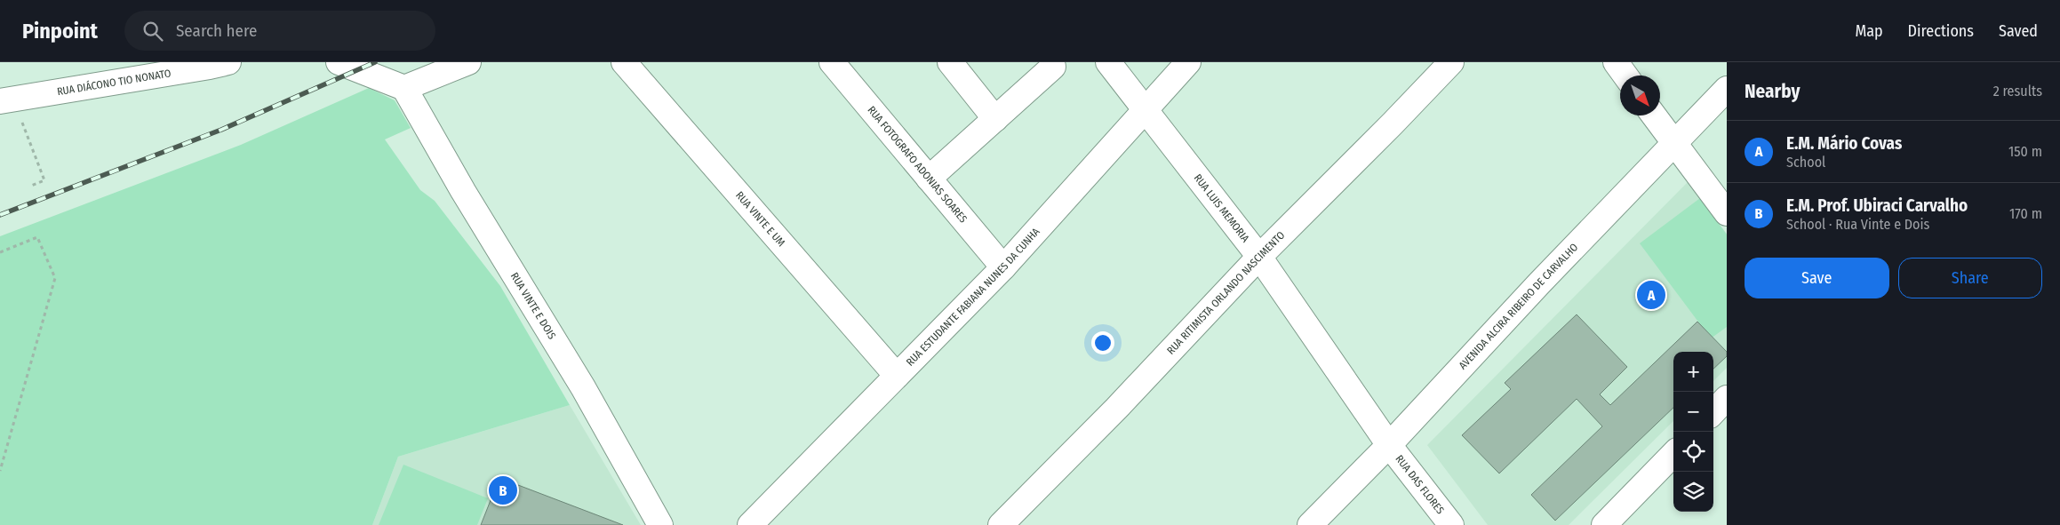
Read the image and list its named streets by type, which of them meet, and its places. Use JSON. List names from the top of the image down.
{
  "streets": {
    "street": [
      "RUA DIÁCONO TIO NONATO",
      "RUA FOTOGRAFO ADONIAS SOARES",
      "RUA LUIS MEMORIA",
      "RUA VINTE E UM",
      "RUA RITIMISTA ORLANDO NASCIMENTO",
      "RUA ESTUDANTE FABIANA NUNES DA CUNHA",
      "RUA VINTE E DOIS",
      "AVENIDA ALCIRA RIBEIRO DE CARVALHO",
      "RUA DAS FLORES"
    ]
  },
  "crossings": [
    ["RUA FOTOGRAFO ADONIAS SOARES", "RUA ESTUDANTE FABIANA NUNES DA CUNHA"],
    ["RUA LUIS MEMORIA", "RUA RITIMISTA ORLANDO NASCIMENTO"],
    ["RUA LUIS MEMORIA", "RUA ESTUDANTE FABIANA NUNES DA CUNHA"],
    ["RUA LUIS MEMORIA", "AVENIDA ALCIRA RIBEIRO DE CARVALHO"],
    ["RUA LUIS MEMORIA", "RUA DAS FLORES"],
    ["RUA VINTE E UM", "RUA ESTUDANTE FABIANA NUNES DA CUNHA"],
    ["AVENIDA ALCIRA RIBEIRO DE CARVALHO", "RUA DAS FLORES"]
  ],
  "north": "bottom right",
  "page": {
    "header": "Pinpoint",
    "search": "Search here",
    "nav": ["Map", "Directions", "Saved"],
    "heading": ["Nearby", "2 results"],
    "list": [
      {
        "mark": "A",
        "name": "E.M. Mário Covas",
        "note": "School",
        "value": "150 m"
      },
      {
        "mark": "B",
        "name": "E.M. Prof. Ubiraci Carvalho",
        "note": "School · Rua Vinte e Dois",
        "value": "170 m"
      }
    ],
    "buttons": ["Save", "Share"],
    "pins": ["A", "B"],
    "map_buttons": ["+", "−"]
  }
}
